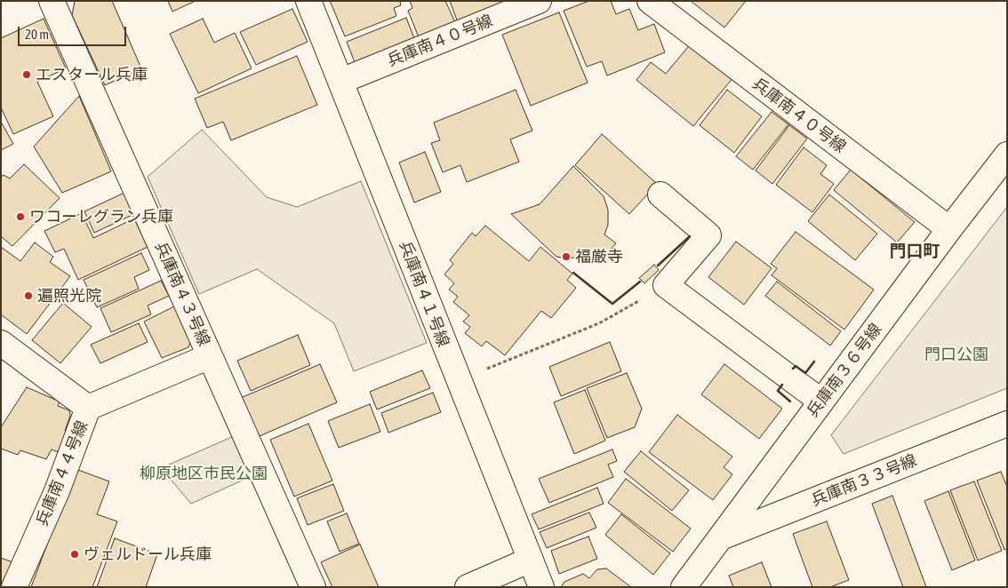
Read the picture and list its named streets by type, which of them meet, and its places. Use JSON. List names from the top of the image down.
{
  "streets": {
    "street": [
      "兵庫南４０号線",
      "兵庫南４３号線",
      "兵庫南４１号線",
      "兵庫南３６号線",
      "兵庫南４４号線",
      "兵庫南３３号線"
    ]
  },
  "crossings": [
    ["兵庫南４０号線", "兵庫南４１号線"],
    ["兵庫南４０号線", "兵庫南３６号線"],
    ["兵庫南４３号線", "兵庫南４４号線"],
    ["兵庫南３６号線", "兵庫南３３号線"]
  ],
  "districts": ["門口町"],
  "parks": ["門口公園", "柳原地区市民公園"],
  "places": [
    "エスタール兵庫",
    "ワコーレグラン兵庫",
    "福厳寺",
    "遍照光院",
    "ヴェルドール兵庫"
  ],
  "scale_bar": "20 m"
}
